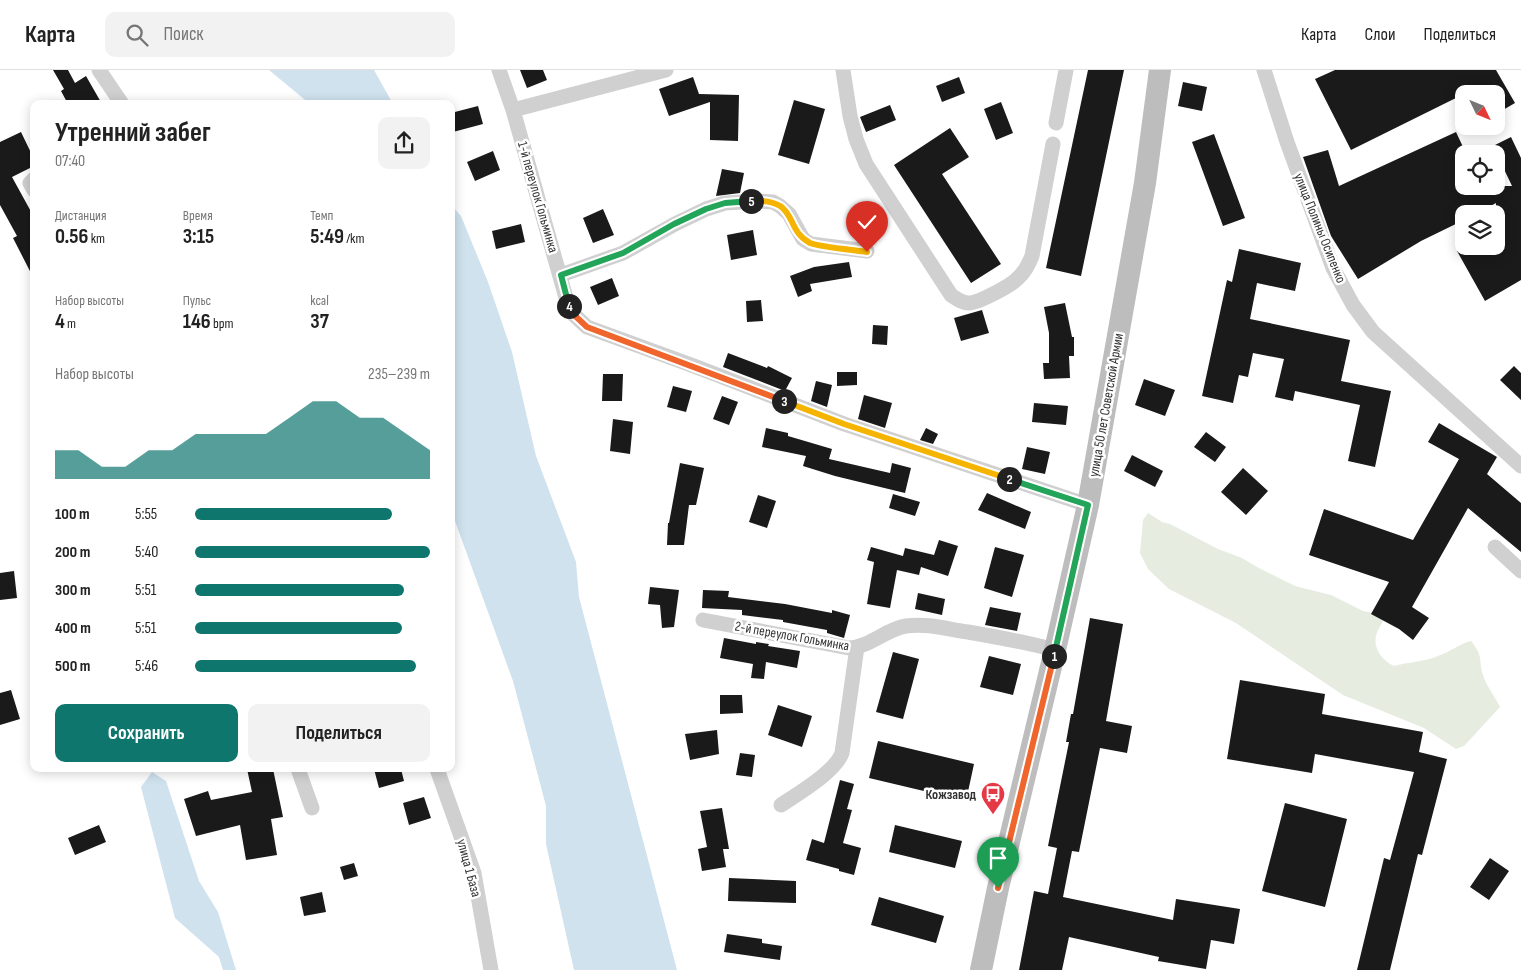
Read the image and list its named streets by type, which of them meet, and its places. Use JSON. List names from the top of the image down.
{
  "streets": {
    "main road": ["улица 50 лет Советской Армии"],
    "street": [
      "1-й переулок Гольминка",
      "улица Полины Осипенко",
      "2-й переулок Гольминка",
      "улица 1 База"
    ]
  },
  "crossings": [
    ["1-й переулок Гольминка", "улица 50 лет Советской Армии"],
    ["улица 50 лет Советской Армии", "2-й переулок Гольминка"]
  ],
  "places": {
    "bus stop": ["Кожзавод"]
  },
  "north": "bottom right",
  "page": {
    "header": "Карта",
    "search": "Поиск",
    "nav": ["Карта", "Слои", "Поделиться"],
    "heading": ["Утренний забег", "07:40"],
    "stats": [
      ["Дистанция", "0.56 km"],
      ["Время", "3:15"],
      ["Темп", "5:49 /km"],
      ["Набор высоты", "4 m"],
      ["Пульс", "146 bpm"],
      ["kcal", "37"]
    ],
    "pins": [
      "5",
      "4",
      "3",
      "2",
      "1"
    ],
    "chart": ["Набор высоты", "235–239 m"],
    "list": [
      {
        "name": "100 m",
        "note": "5:55"
      },
      {
        "name": "200 m",
        "note": "5:40"
      },
      {
        "name": "300 m",
        "note": "5:51"
      },
      {
        "name": "400 m",
        "note": "5:51"
      },
      {
        "name": "500 m",
        "note": "5:46"
      }
    ],
    "buttons": ["Сохранить", "Поделиться"]
  }
}
